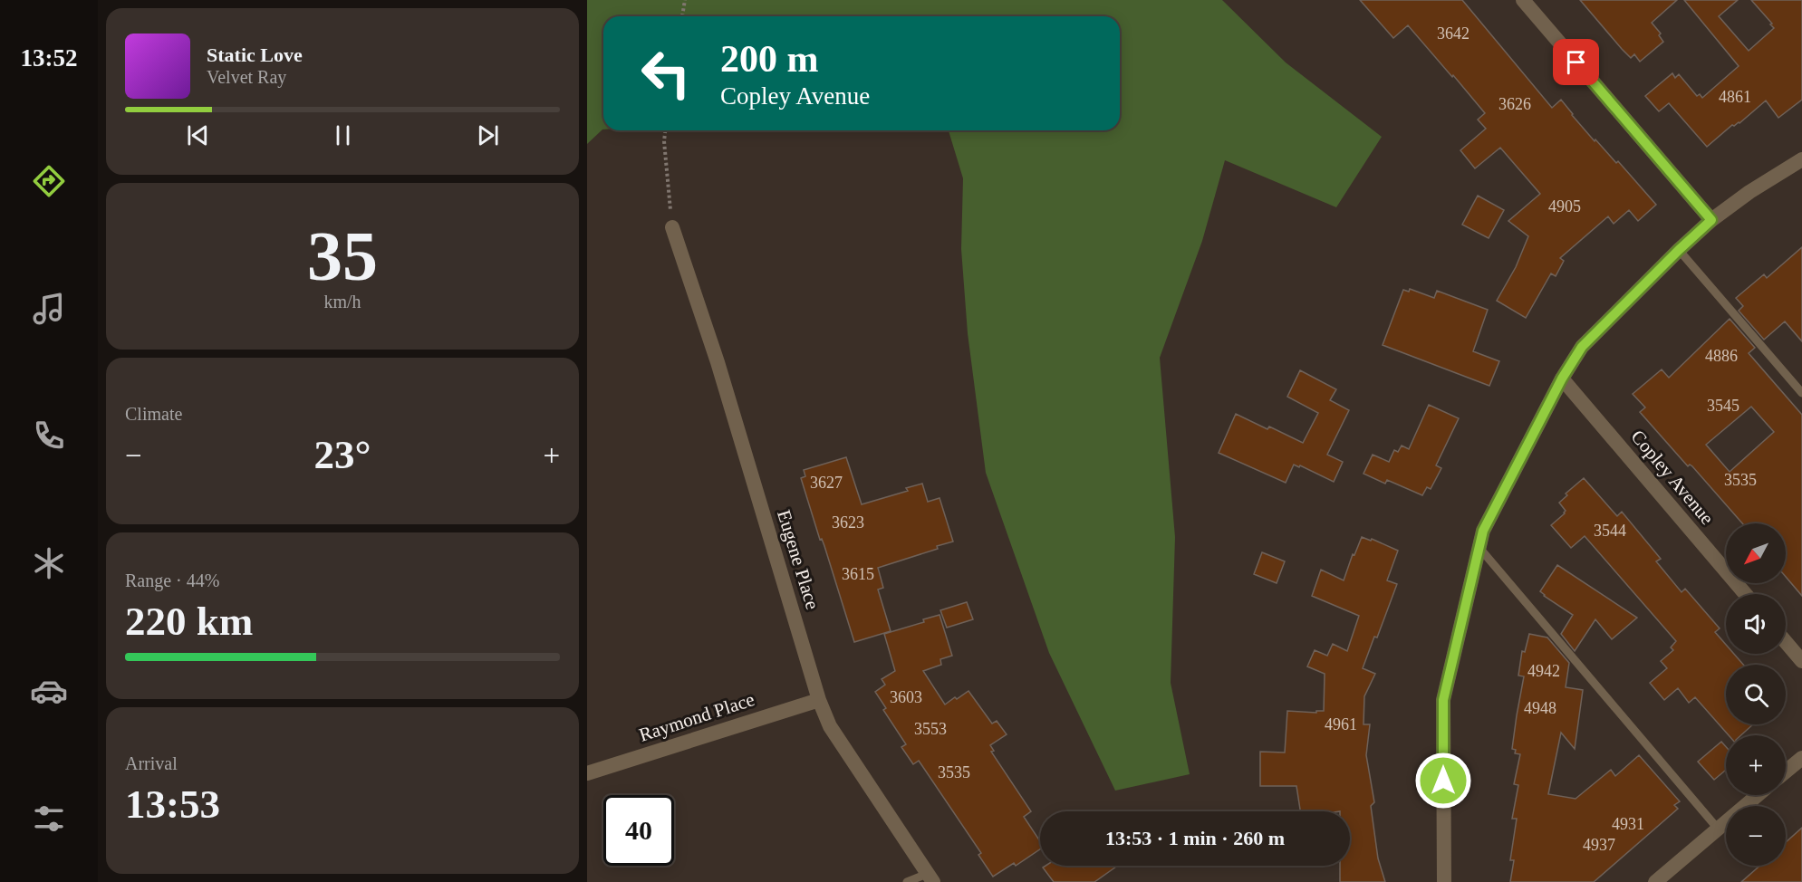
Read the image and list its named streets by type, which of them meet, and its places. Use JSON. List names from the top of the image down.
{
  "streets": {
    "street": ["Copley Avenue", "Eugene Place", "Raymond Place"]
  },
  "crossings": [
    ["Eugene Place", "Raymond Place"]
  ],
  "house_numbers": [
    "3642",
    "4861",
    "3626",
    "4905",
    "4886",
    "3545",
    "3535",
    "3627",
    "3623",
    "3544",
    "3615",
    "4942",
    "3603",
    "4948",
    "4961",
    "3553",
    "3535",
    "4931",
    "4937"
  ],
  "north": "bottom left",
  "page": {
    "tabs": "13:52",
    "turn": ["200 m", "Copley Avenue"],
    "song": ["Static Love", "Velvet Ray"],
    "tile": [
      ["35", "km/h"],
      "Climate",
      ["Range · 44%", "220 km"],
      ["Arrival", "13:53"]
    ],
    "heat": ["−", "23°", "+"],
    "map_buttons": ["+", "−"],
    "limit": "40",
    "trip": "13:53 · 1 min · 260 m"
  }
}
